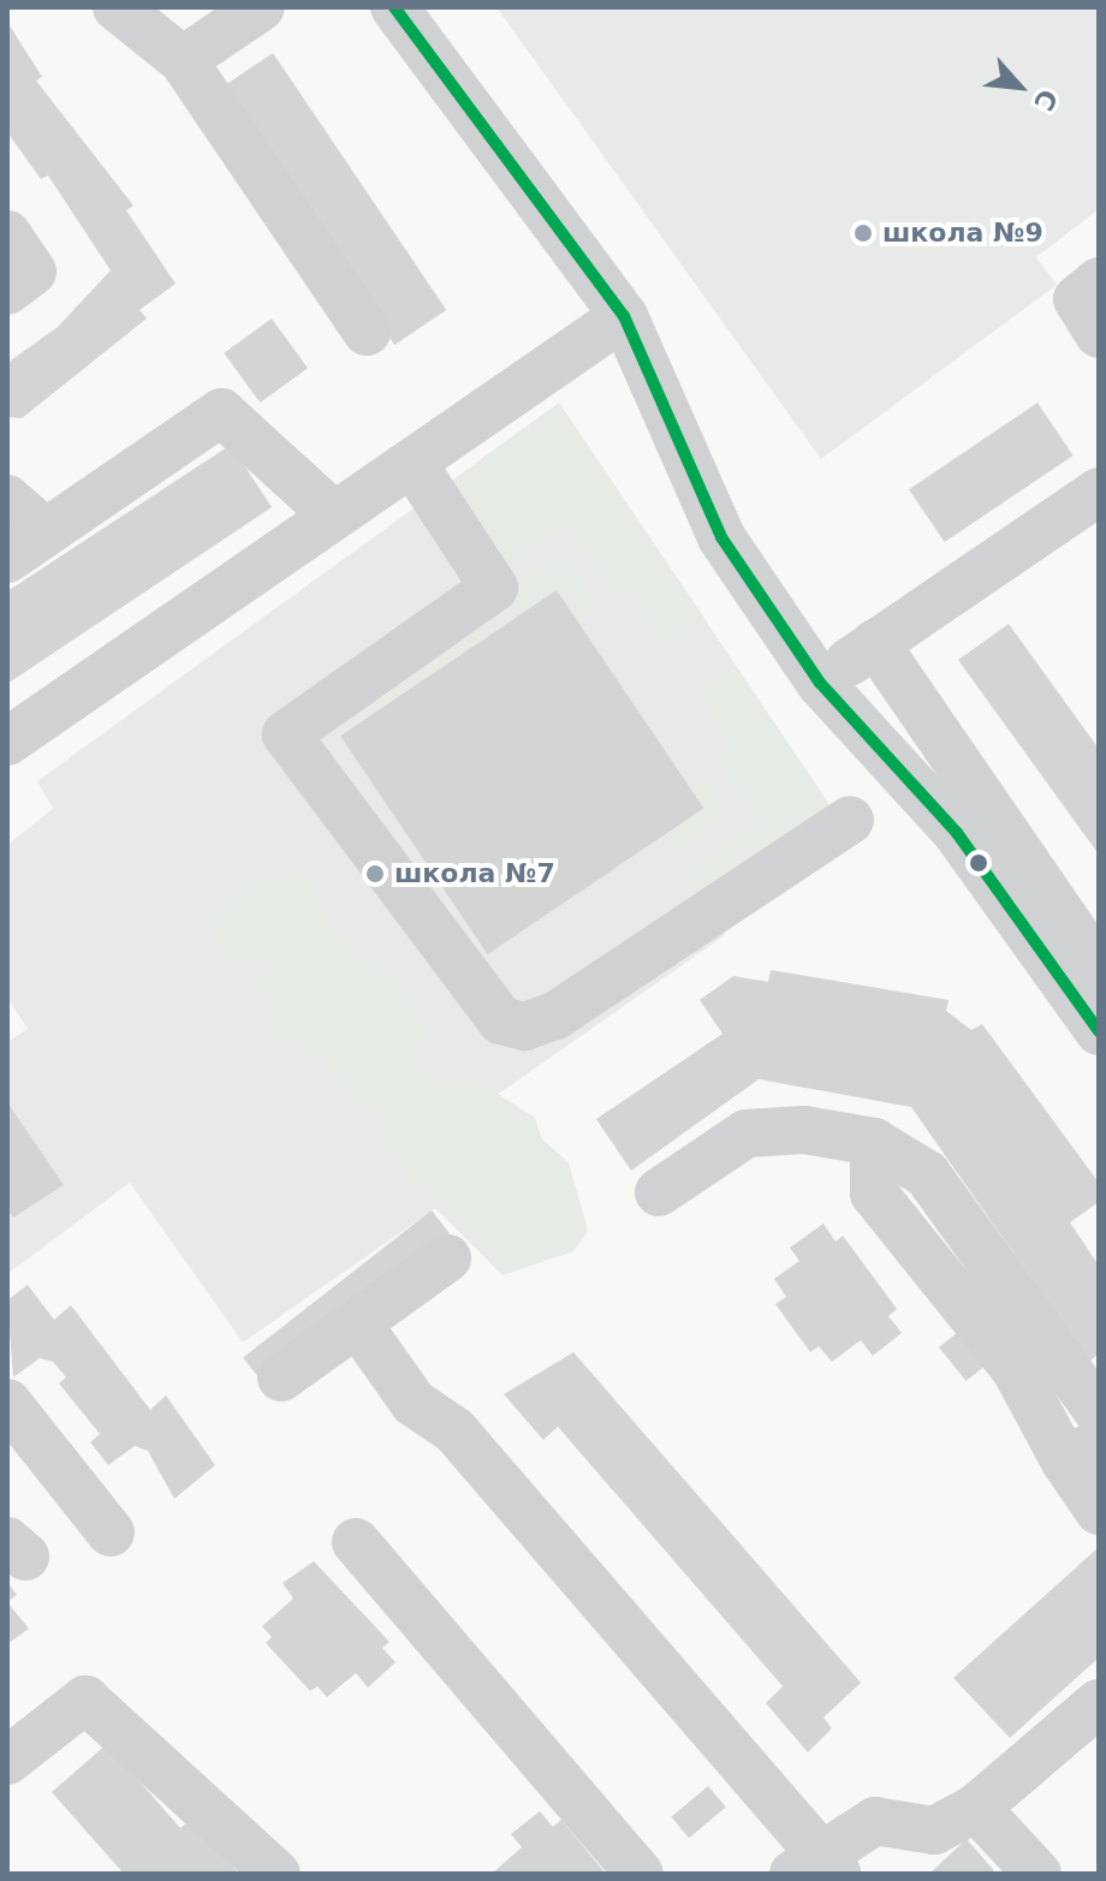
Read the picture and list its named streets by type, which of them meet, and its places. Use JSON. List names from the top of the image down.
{
  "places": ["школа №9", "школа №7"],
  "north": "bottom right"
}
